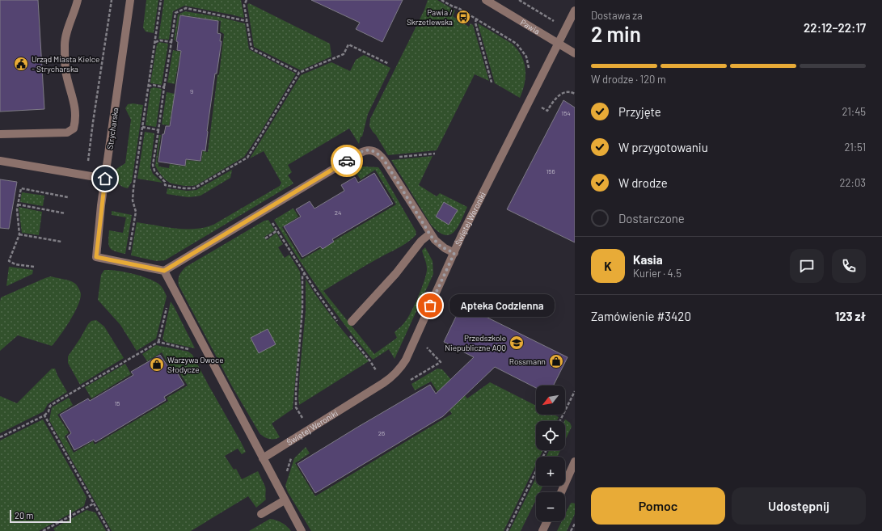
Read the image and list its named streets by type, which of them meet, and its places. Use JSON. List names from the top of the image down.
{
  "streets": {
    "street": ["Pawia", "Strycharska", "Świętej Weroniki"]
  },
  "crossings": [
    ["Pawia", "Świętej Weroniki"]
  ],
  "places": {
    "bus stop": ["Pawia / Skrzetlewska"],
    "public building": ["Urząd Miasta Kielce - Strycharska"],
    "other": ["Apteka Codzienna"],
    "school or university": ["Przedszkole Niepubliczne AQQ"],
    "shop": ["Rossmann", "Warzywa Owoce Słodycze"]
  },
  "house_numbers": [
    "9",
    "154",
    "156",
    "24",
    "15",
    "26"
  ],
  "scale_bar": "20 m",
  "north": "bottom left",
  "page": {
    "heading": ["2 min", "Dostawa za", "22:12–22:17"],
    "panel": [
      "Kasia",
      "Kurier · 4.5",
      "Zamówienie #3420",
      "123 zł"
    ],
    "bar": "W drodze · 120 m",
    "list": [
      ["Przyjęte", "21:45"],
      ["W przygotowaniu", "21:51"],
      ["W drodze", "22:03"],
      "Dostarczone"
    ],
    "round": "K",
    "bubble": "Apteka Codzienna",
    "map_buttons": ["+", "−"],
    "buttons": ["Pomoc", "Udostępnij"],
    "scale": "20 m"
  }
}
